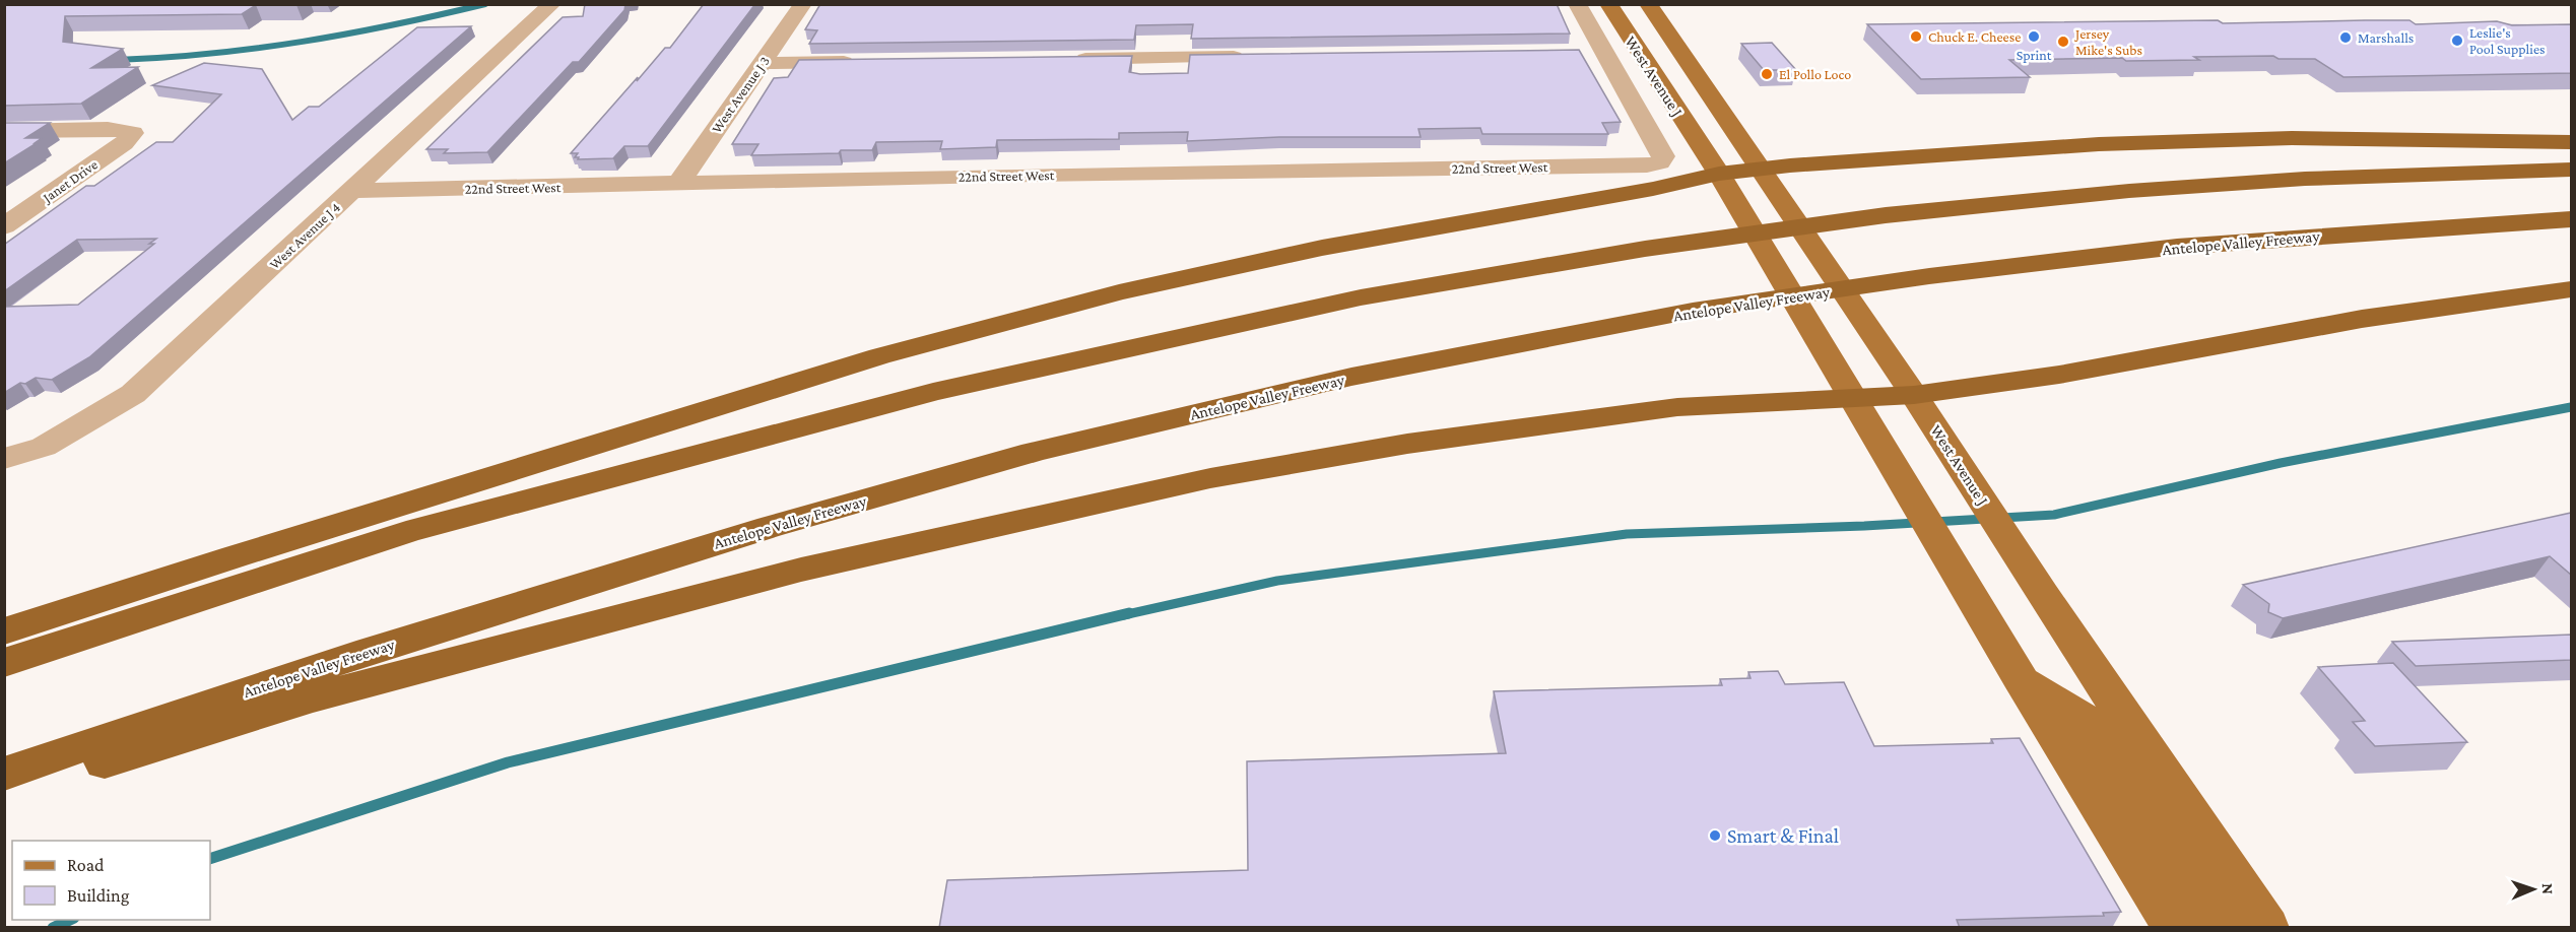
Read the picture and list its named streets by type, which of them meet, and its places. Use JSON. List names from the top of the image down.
{
  "streets": {
    "highway": ["Antelope Valley Freeway"],
    "main road": ["West Avenue J"],
    "street": [
      "West Avenue J 3",
      "22nd Street West",
      "Janet Drive",
      "West Avenue J 4"
    ]
  },
  "crossings": [
    ["West Avenue J", "22nd Street West"],
    ["West Avenue J 3", "22nd Street West"],
    ["22nd Street West", "West Avenue J 4"]
  ],
  "places": [
    "Chuck E. Cheese",
    "Sprint",
    "Marshalls",
    "Leslie's Pool Supplies",
    "Jersey Mike's Subs",
    "El Pollo Loco",
    "Smart & Final"
  ],
  "legend": ["Road", "Building"],
  "north": "right"
}
